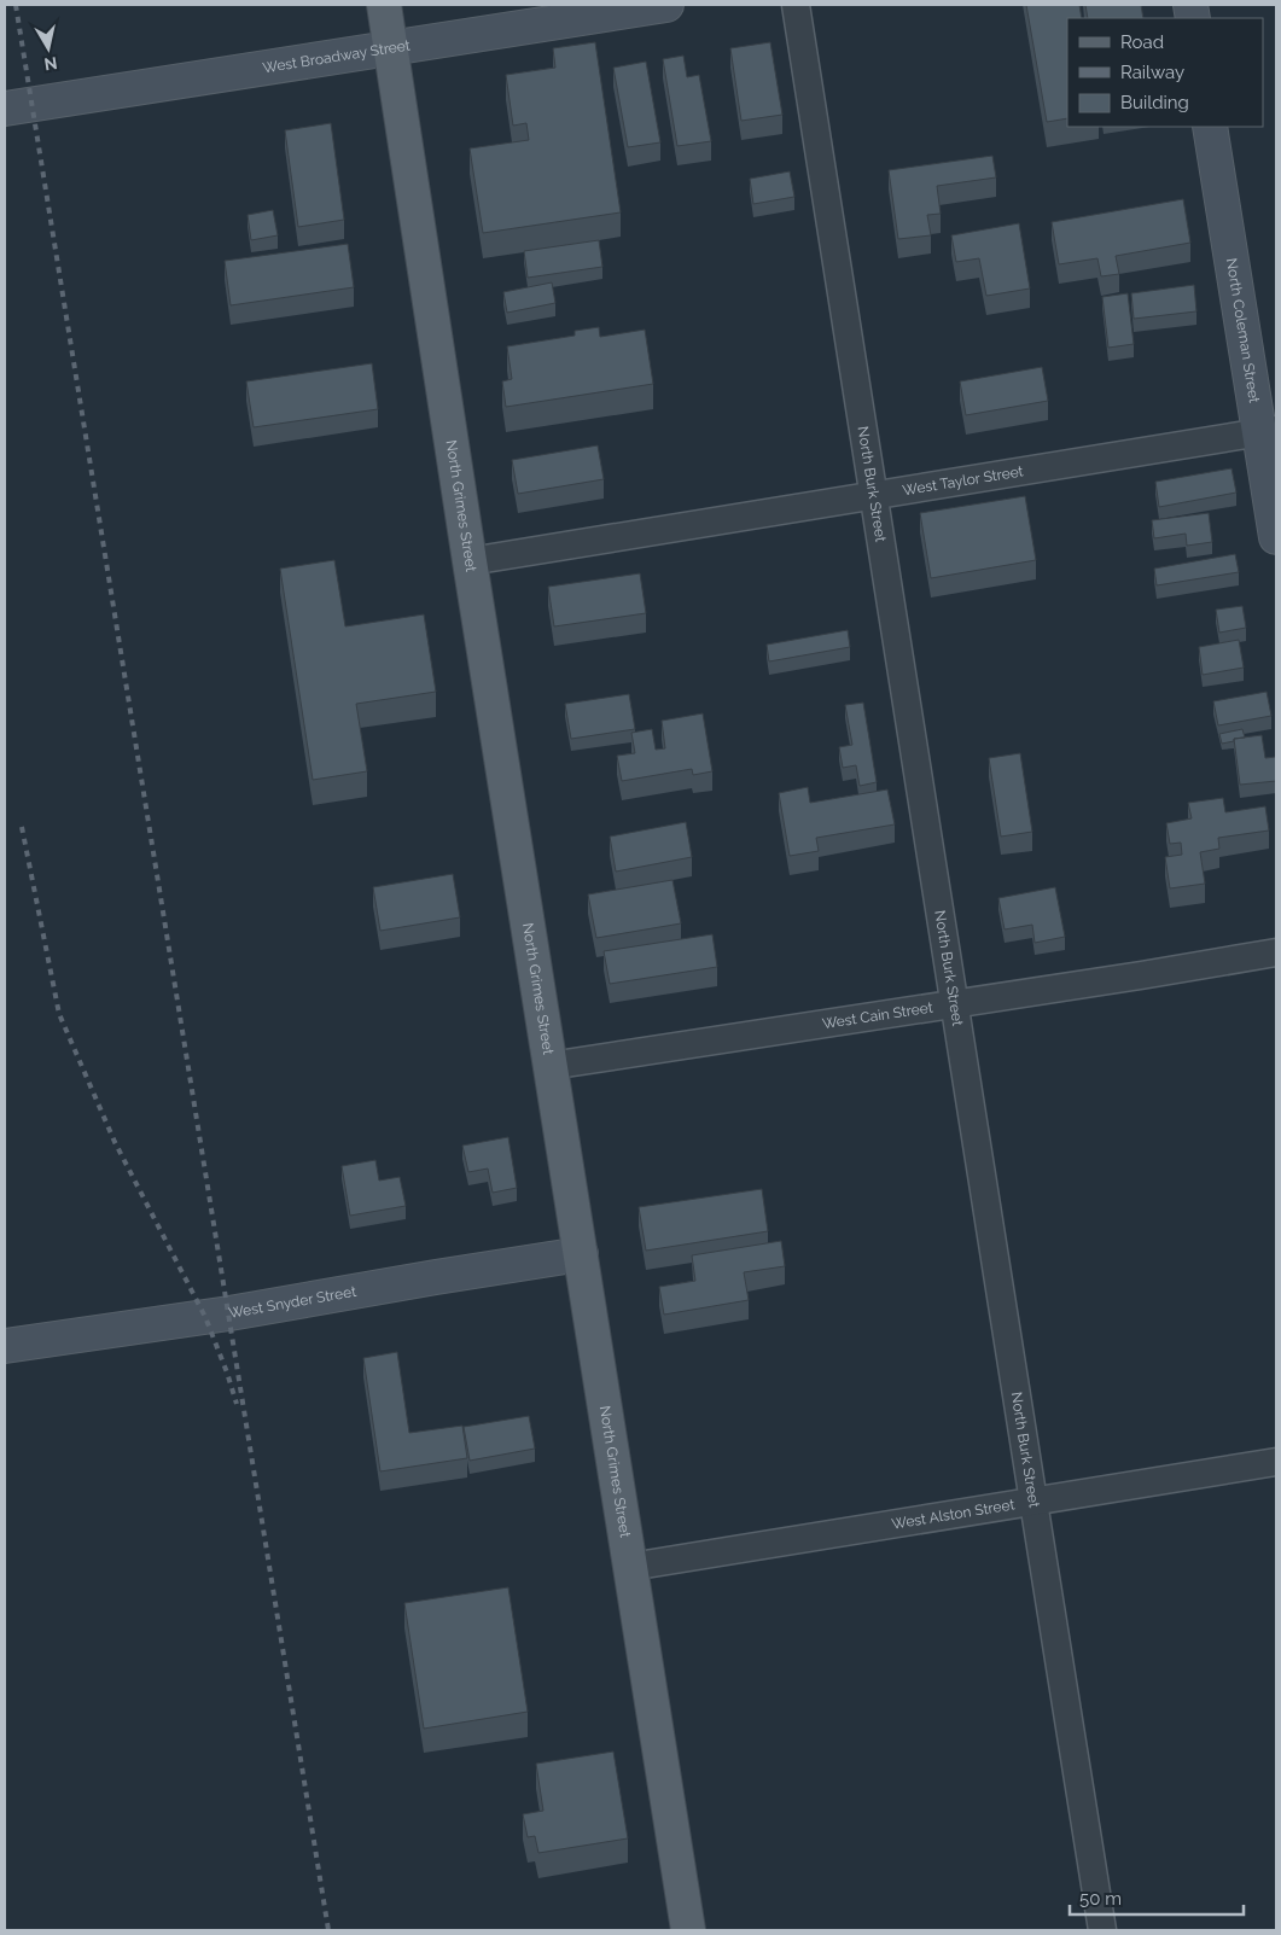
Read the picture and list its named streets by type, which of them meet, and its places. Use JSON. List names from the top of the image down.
{
  "streets": {
    "main road": ["North Grimes Street"],
    "street": [
      "West Broadway Street",
      "North Coleman Street",
      "West Taylor Street",
      "North Burk Street",
      "West Cain Street",
      "West Snyder Street",
      "West Alston Street"
    ]
  },
  "crossings": [
    ["West Broadway Street", "North Grimes Street"],
    ["North Coleman Street", "West Taylor Street"],
    ["West Taylor Street", "North Burk Street"],
    ["West Taylor Street", "North Grimes Street"],
    ["North Burk Street", "West Cain Street"],
    ["North Burk Street", "West Alston Street"],
    ["North Grimes Street", "West Cain Street"],
    ["North Grimes Street", "West Snyder Street"],
    ["North Grimes Street", "West Alston Street"]
  ],
  "legend": ["Road", "Railway", "Building"],
  "scale_bar": "50 m",
  "north": "bottom"
}
